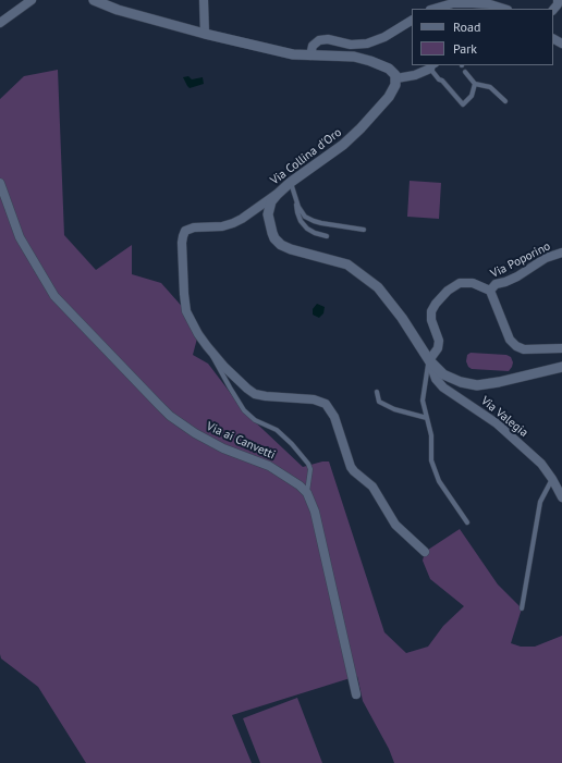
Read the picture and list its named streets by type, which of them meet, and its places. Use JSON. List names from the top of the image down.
{
  "streets": {
    "street": [
      "Via Collina d'Oro",
      "Via Poporino",
      "Via Valegia",
      "Via ai Canvetti"
    ]
  },
  "crossings": [
    ["Via Collina d'Oro", "Via Valegia"]
  ],
  "legend": ["Road", "Park"]
}
